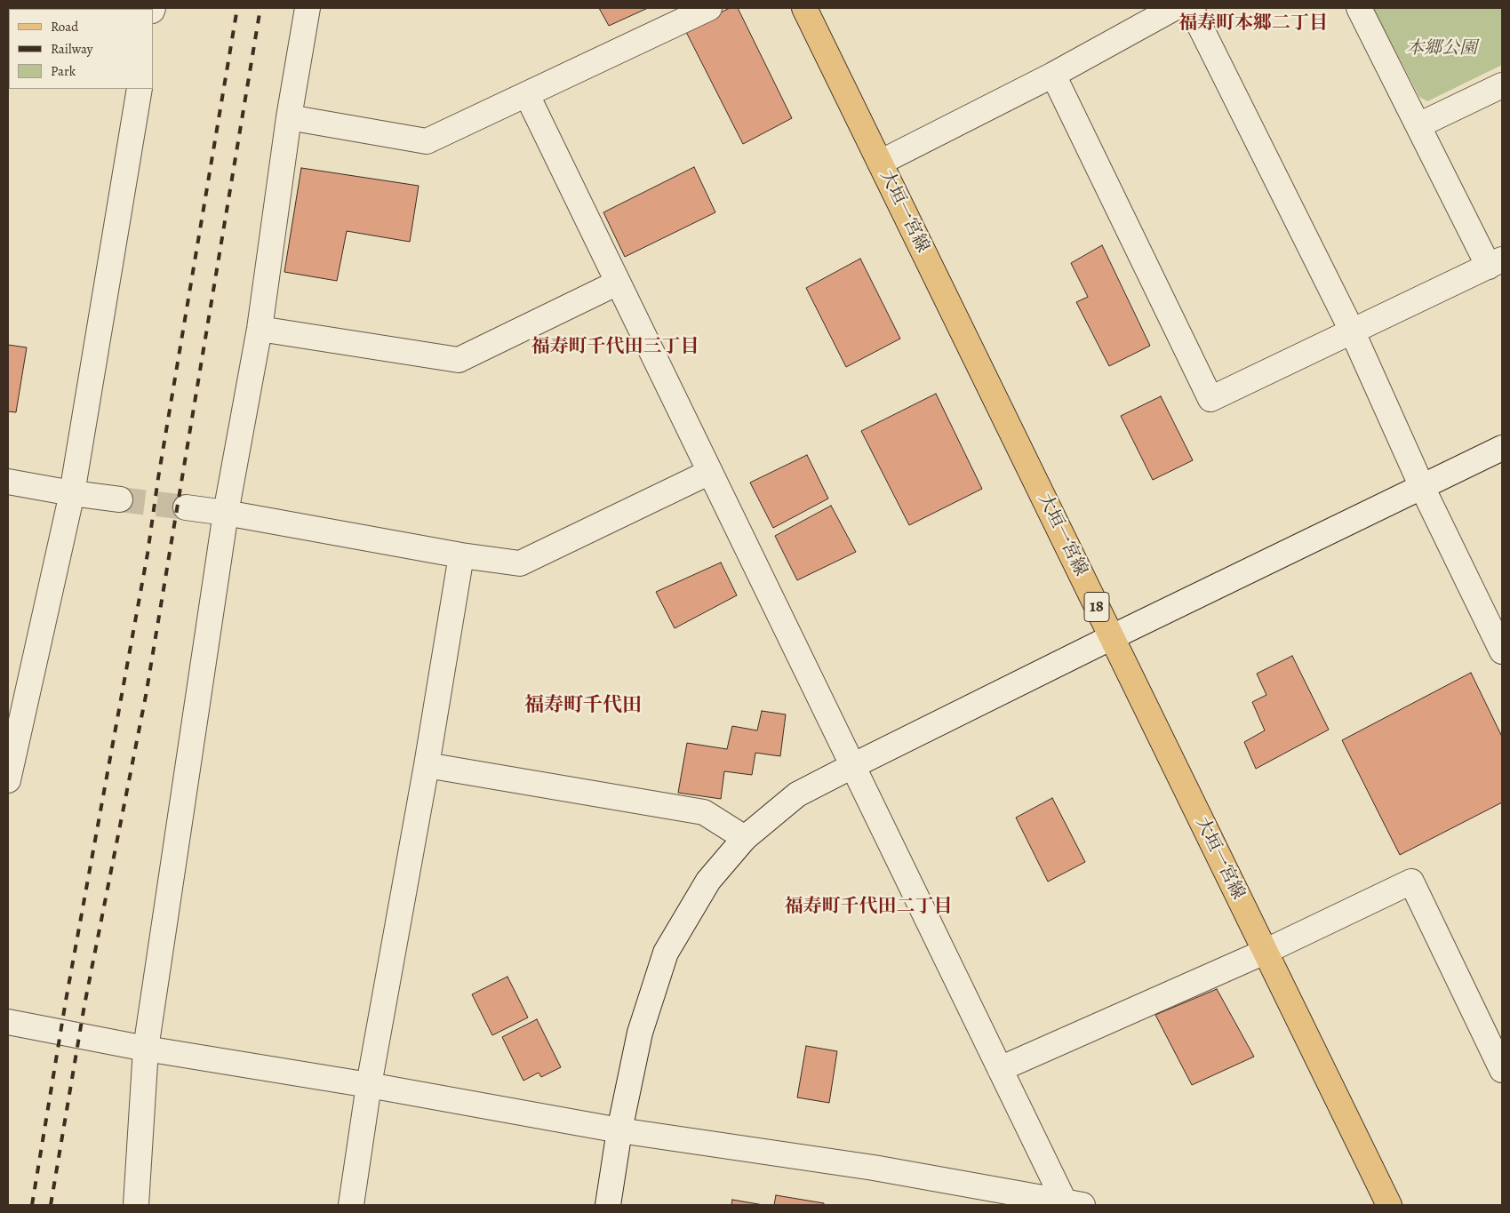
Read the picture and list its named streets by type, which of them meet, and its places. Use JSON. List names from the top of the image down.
{
  "streets": {
    "main road": ["大垣一宮線", "18"]
  },
  "districts": [
    "福寿町本郷二丁目",
    "福寿町千代田三丁目",
    "福寿町千代田",
    "福寿町千代田二丁目"
  ],
  "parks": ["本郷公園"],
  "legend": ["Road", "Railway", "Park"]
}
